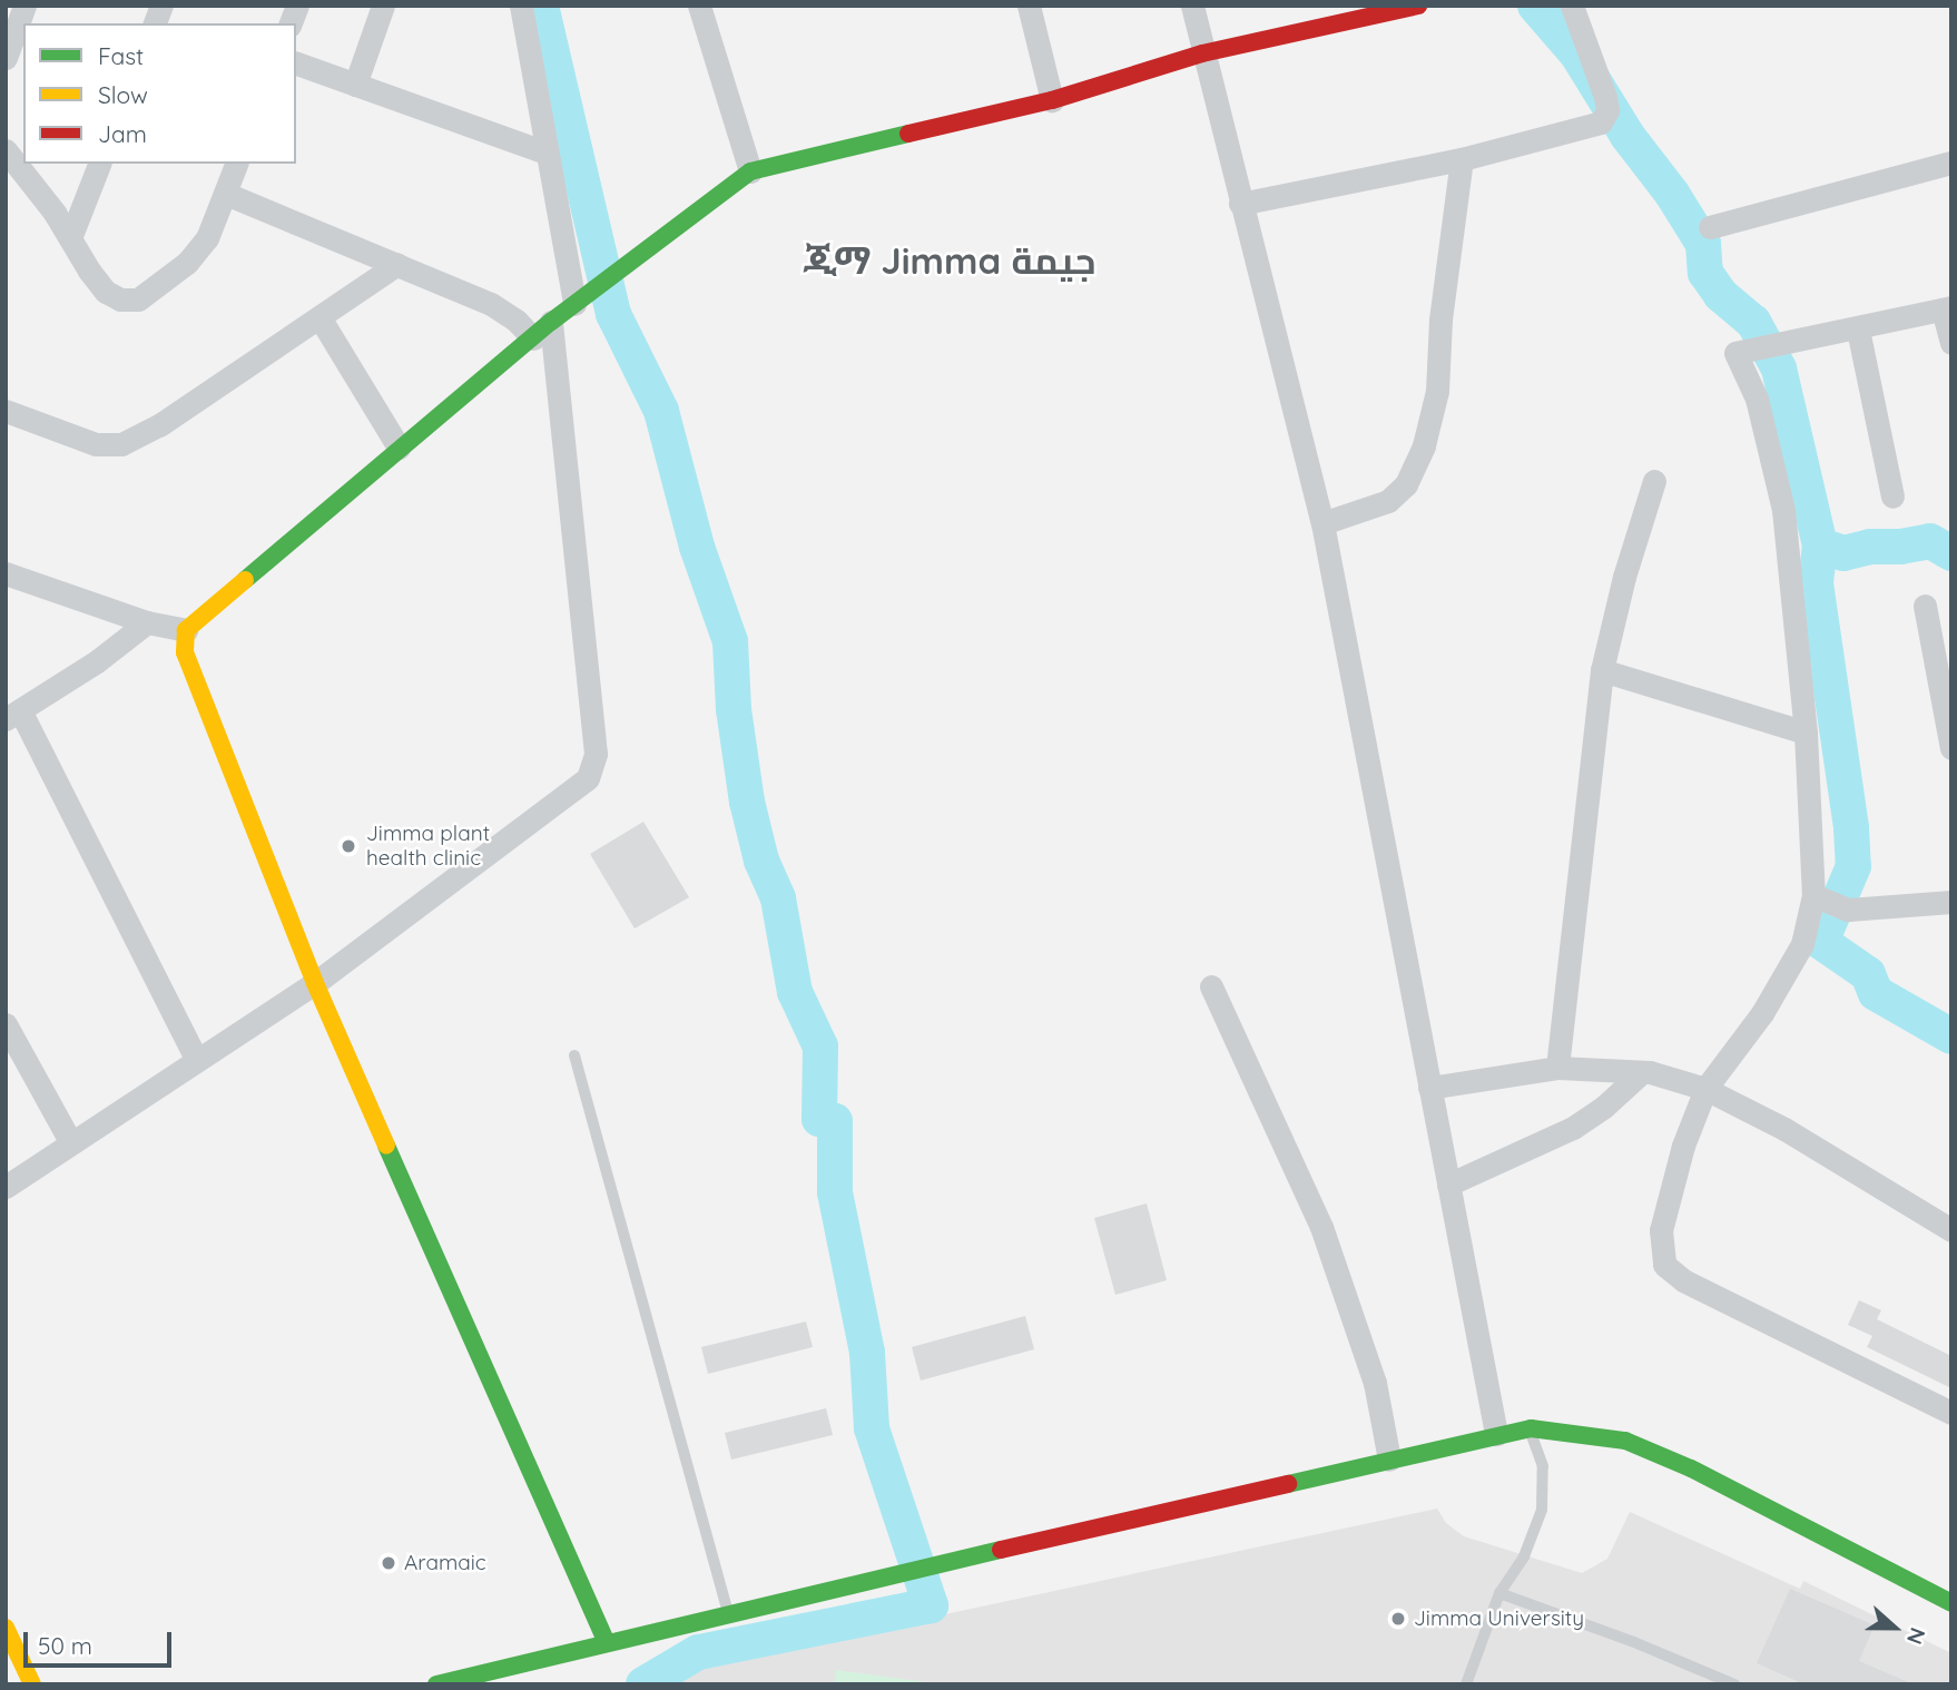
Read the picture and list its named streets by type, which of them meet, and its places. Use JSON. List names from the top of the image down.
{
  "districts": ["ጂማ Jimma جيمة"],
  "places": ["Jimma plant health clinic", "Aramaic", "Jimma University"],
  "legend": ["Fast", "Slow", "Jam"],
  "scale_bar": "50 m",
  "north": "right"
}
